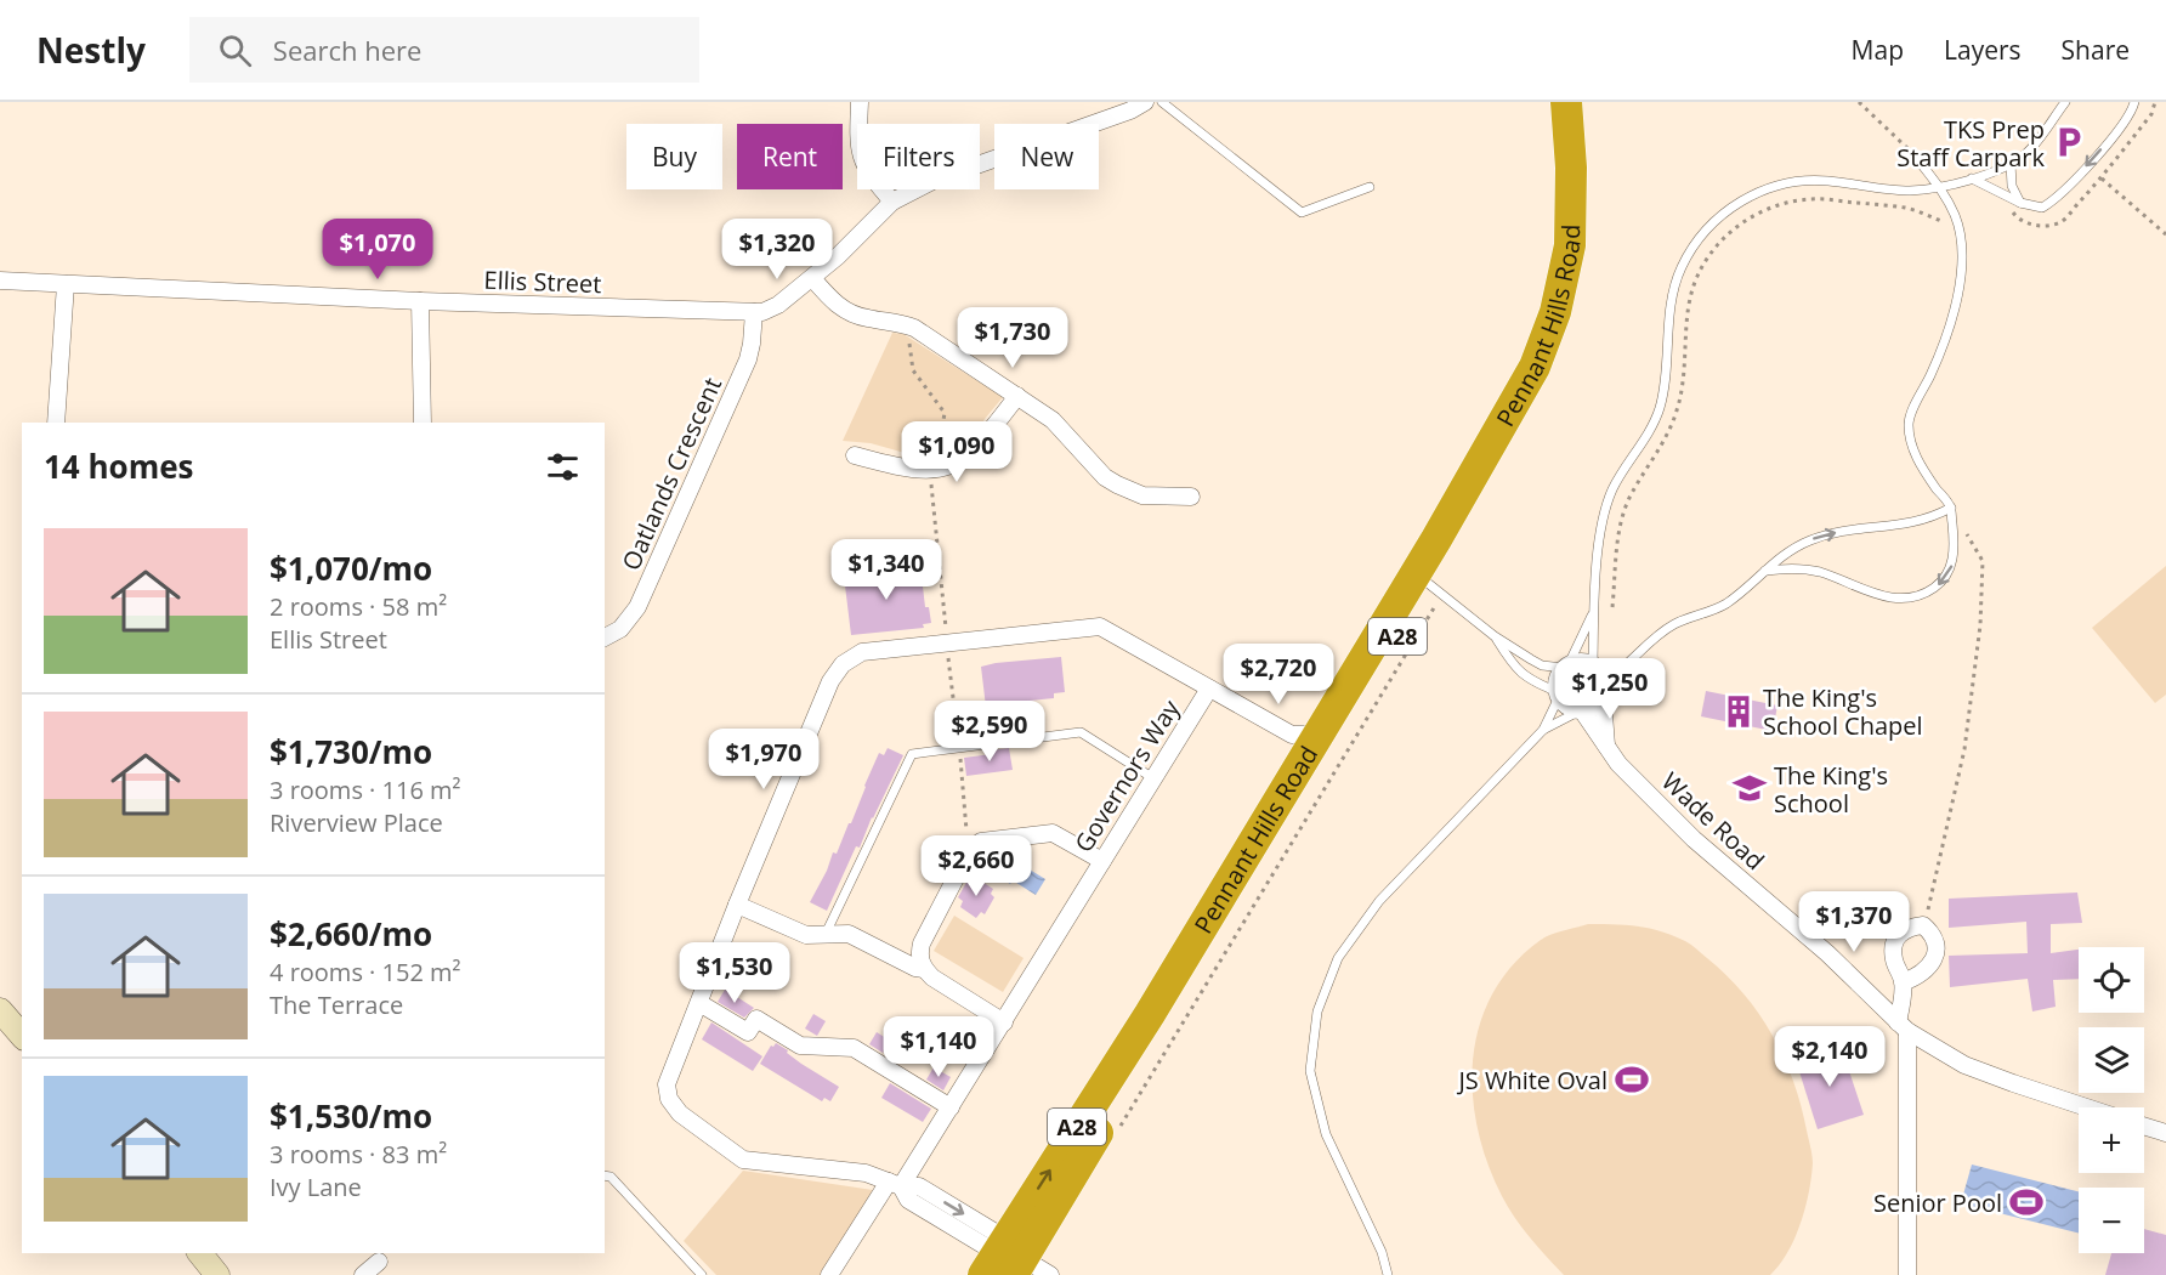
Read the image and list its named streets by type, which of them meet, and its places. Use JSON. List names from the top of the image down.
{
  "streets": {
    "highway": ["Pennant Hills Road", "A28"],
    "street": [
      "Ellis Street",
      "Oatlands Crescent",
      "Governors Way",
      "Wade Road"
    ]
  },
  "crossings": [
    ["Ellis Street", "Oatlands Crescent"]
  ],
  "places": {
    "parking": ["TKS Prep Staff Carpark"],
    "building": ["The King's School Chapel"],
    "school or university": ["The King's School"],
    "sports": ["JS White Oval", "Senior Pool"]
  },
  "page": {
    "header": "Nestly",
    "search": "Search here",
    "nav": ["Map", "Layers", "Share"],
    "chip": [
      "Buy",
      "Rent",
      "Filters",
      "New"
    ],
    "price": [
      "$1,070",
      "$1,320",
      "$1,730",
      "$1,090",
      "$1,340",
      "$2,720",
      "$1,250",
      "$2,590",
      "$1,970",
      "$2,660",
      "$1,370",
      "$1,530",
      "$1,140",
      "$2,140"
    ],
    "heading": "14 homes",
    "list": [
      {
        "name": "$1,070/mo",
        "note": "2 rooms · 58 m² · Ellis Street"
      },
      {
        "name": "$1,730/mo",
        "note": "3 rooms · 116 m² · Riverview Place"
      },
      {
        "name": "$2,660/mo",
        "note": "4 rooms · 152 m² · The Terrace"
      },
      {
        "name": "$1,530/mo",
        "note": "3 rooms · 83 m² · Ivy Lane"
      }
    ],
    "map_buttons": ["+", "−"]
  }
}
